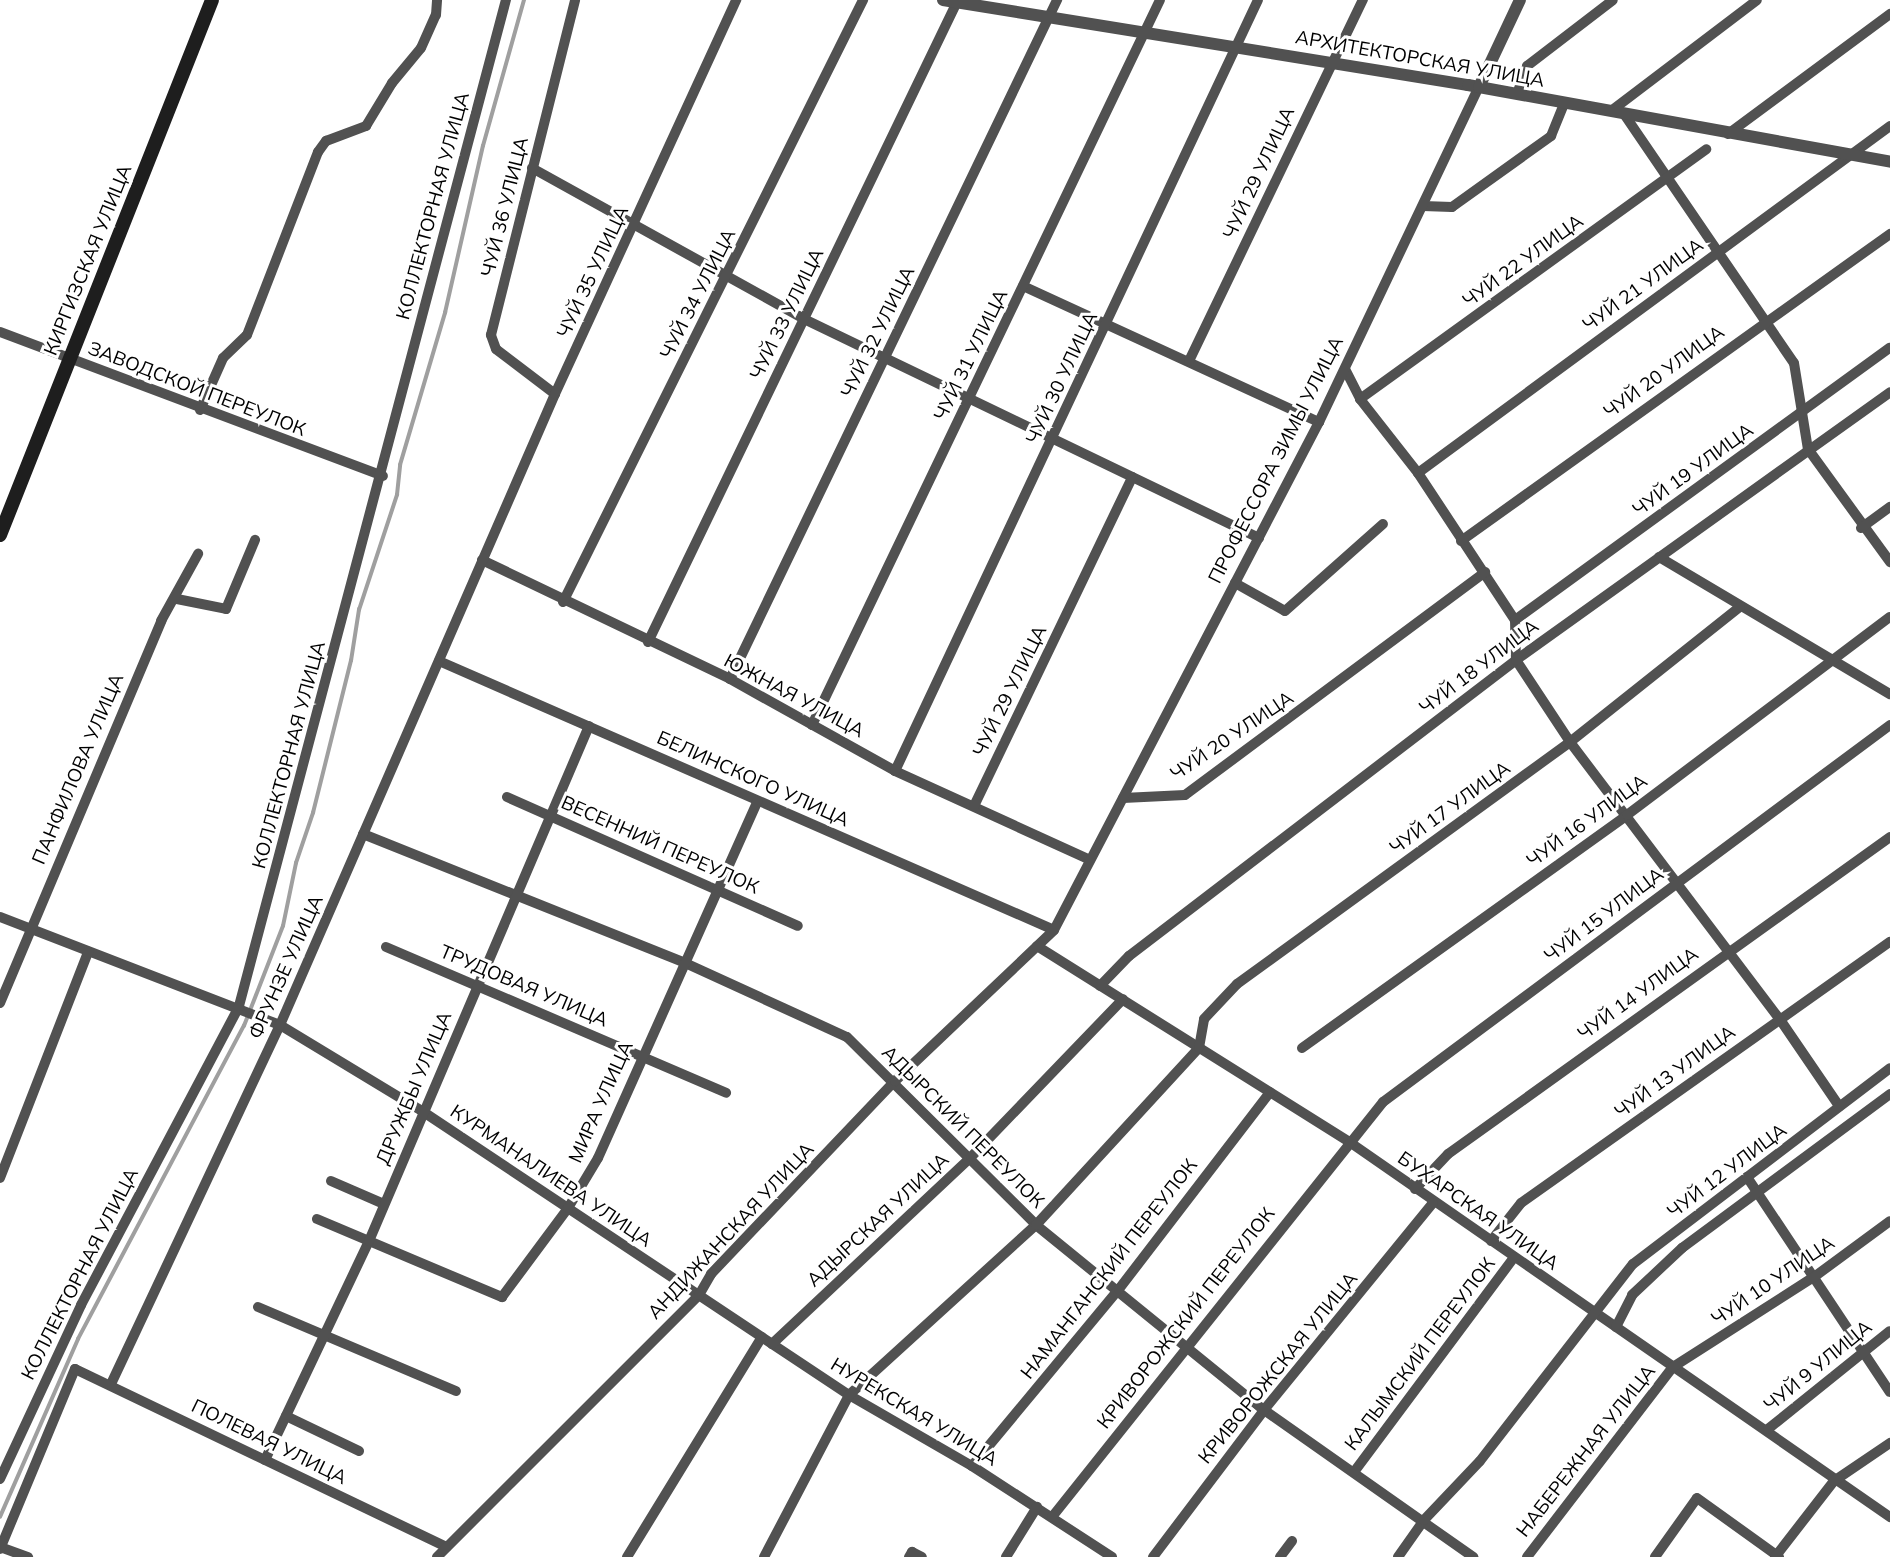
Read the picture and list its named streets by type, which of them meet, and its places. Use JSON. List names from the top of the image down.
{
  "streets": {
    "main road": ["КИРГИЗСКАЯ УЛИЦА"],
    "street": [
      "АРХИТЕКТОРСКАЯ УЛИЦА",
      "ЧУЙ 29 УЛИЦА",
      "КОЛЛЕКТОРНАЯ УЛИЦА",
      "ЧУЙ 36 УЛИЦА",
      "ЧУЙ 22 УЛИЦА",
      "ЧУЙ 35 УЛИЦА",
      "ЧУЙ 21 УЛИЦА",
      "ЧУЙ 34 УЛИЦА",
      "ЧУЙ 33 УЛИЦА",
      "ЧУЙ 32 УЛИЦА",
      "ЧУЙ 31 УЛИЦА",
      "ЧУЙ 20 УЛИЦА",
      "ЧУЙ 30 УЛИЦА",
      "ЗАВОДСКОЙ ПЕРЕУЛОК",
      "ПРОФЕССОРА ЗИМЫ УЛИЦА",
      "ЧУЙ 19 УЛИЦА",
      "ЧУЙ 18 УЛИЦА",
      "ЮЖНАЯ УЛИЦА",
      "ПАНФИЛОВА УЛИЦА",
      "БЕЛИНСКОГО УЛИЦА",
      "ЧУЙ 17 УЛИЦА",
      "ЧУЙ 16 УЛИЦА",
      "ВЕСЕННИЙ ПЕРЕУЛОК",
      "ЧУЙ 15 УЛИЦА",
      "ФРУНЗЕ УЛИЦА",
      "ТРУДОВАЯ УЛИЦА",
      "ЧУЙ 14 УЛИЦА",
      "ЧУЙ 13 УЛИЦА",
      "ДРУЖБЫ УЛИЦА",
      "МИРА УЛИЦА",
      "АДЫРСКИЙ ПЕРЕУЛОК",
      "ЧУЙ 12 УЛИЦА",
      "КУРМАНАЛИЕВА УЛИЦА",
      "БУХАРСКАЯ УЛИЦА",
      "АДЫРСКАЯ УЛИЦА",
      "АНДИЖАНСКАЯ УЛИЦА",
      "НАМАНГАНСКИЙ ПЕРЕУЛОК",
      "ЧУЙ 10 УЛИЦА",
      "КРИВОРОЖСКИЙ ПЕРЕУЛОК",
      "КАЛЫМСКИЙ ПЕРЕУЛОК",
      "ЧУЙ 9 УЛИЦА",
      "КРИВОРОЖСКАЯ УЛИЦА",
      "НУРЕКСКАЯ УЛИЦА",
      "ПОЛЕВАЯ УЛИЦА",
      "НАБЕРЕЖНАЯ УЛИЦА"
    ]
  },
  "crossings": [
    ["АРХИТЕКТОРСКАЯ УЛИЦА", "ЧУЙ 29 УЛИЦА"],
    ["АРХИТЕКТОРСКАЯ УЛИЦА", "ЧУЙ 21 УЛИЦА"],
    ["АРХИТЕКТОРСКАЯ УЛИЦА", "ЧУЙ 33 УЛИЦА"],
    ["АРХИТЕКТОРСКАЯ УЛИЦА", "ЧУЙ 32 УЛИЦА"],
    ["АРХИТЕКТОРСКАЯ УЛИЦА", "ЧУЙ 31 УЛИЦА"],
    ["АРХИТЕКТОРСКАЯ УЛИЦА", "ЧУЙ 30 УЛИЦА"],
    ["АРХИТЕКТОРСКАЯ УЛИЦА", "ПРОФЕССОРА ЗИМЫ УЛИЦА"],
    ["ЧУЙ 29 УЛИЦА", "ЮЖНАЯ УЛИЦА"],
    ["КОЛЛЕКТОРНАЯ УЛИЦА", "ЗАВОДСКОЙ ПЕРЕУЛОК"],
    ["КОЛЛЕКТОРНАЯ УЛИЦА", "КУРМАНАЛИЕВА УЛИЦА"],
    ["КОЛЛЕКТОРНАЯ УЛИЦА", "ПОЛЕВАЯ УЛИЦА"],
    ["ЧУЙ 36 УЛИЦА", "ЧУЙ 35 УЛИЦА"],
    ["КИРГИЗСКАЯ УЛИЦА", "ЗАВОДСКОЙ ПЕРЕУЛОК"],
    ["ЧУЙ 35 УЛИЦА", "ЮЖНАЯ УЛИЦА"],
    ["ЧУЙ 35 УЛИЦА", "ФРУНЗЕ УЛИЦА"],
    ["ЧУЙ 34 УЛИЦА", "ЮЖНАЯ УЛИЦА"],
    ["ЧУЙ 33 УЛИЦА", "ЮЖНАЯ УЛИЦА"],
    ["ЧУЙ 32 УЛИЦА", "ЮЖНАЯ УЛИЦА"],
    ["ЧУЙ 31 УЛИЦА", "ЮЖНАЯ УЛИЦА"],
    ["ЧУЙ 20 УЛИЦА", "ПРОФЕССОРА ЗИМЫ УЛИЦА"],
    ["ЧУЙ 30 УЛИЦА", "ЮЖНАЯ УЛИЦА"],
    ["ПРОФЕССОРА ЗИМЫ УЛИЦА", "ЮЖНАЯ УЛИЦА"],
    ["ПРОФЕССОРА ЗИМЫ УЛИЦА", "БЕЛИНСКОГО УЛИЦА"],
    ["ПРОФЕССОРА ЗИМЫ УЛИЦА", "АНДИЖАНСКАЯ УЛИЦА"],
    ["ЧУЙ 18 УЛИЦА", "БУХАРСКАЯ УЛИЦА"],
    ["ЮЖНАЯ УЛИЦА", "ФРУНЗЕ УЛИЦА"],
    ["ПАНФИЛОВА УЛИЦА", "КУРМАНАЛИЕВА УЛИЦА"],
    ["БЕЛИНСКОГО УЛИЦА", "ФРУНЗЕ УЛИЦА"],
    ["БЕЛИНСКОГО УЛИЦА", "ДРУЖБЫ УЛИЦА"],
    ["БЕЛИНСКОГО УЛИЦА", "МИРА УЛИЦА"],
    ["БЕЛИНСКОГО УЛИЦА", "АНДИЖАНСКАЯ УЛИЦА"],
    ["ЧУЙ 17 УЛИЦА", "БУХАРСКАЯ УЛИЦА"],
    ["ВЕСЕННИЙ ПЕРЕУЛОК", "ДРУЖБЫ УЛИЦА"],
    ["ВЕСЕННИЙ ПЕРЕУЛОК", "МИРА УЛИЦА"],
    ["ЧУЙ 15 УЛИЦА", "БУХАРСКАЯ УЛИЦА"],
    ["ЧУЙ 15 УЛИЦА", "КРИВОРОЖСКИЙ ПЕРЕУЛОК"],
    ["ФРУНЗЕ УЛИЦА", "АДЫРСКИЙ ПЕРЕУЛОК"],
    ["ФРУНЗЕ УЛИЦА", "КУРМАНАЛИЕВА УЛИЦА"],
    ["ФРУНЗЕ УЛИЦА", "ПОЛЕВАЯ УЛИЦА"],
    ["ТРУДОВАЯ УЛИЦА", "ДРУЖБЫ УЛИЦА"],
    ["ТРУДОВАЯ УЛИЦА", "МИРА УЛИЦА"],
    ["ЧУЙ 14 УЛИЦА", "БУХАРСКАЯ УЛИЦА"],
    ["ЧУЙ 13 УЛИЦА", "БУХАРСКАЯ УЛИЦА"],
    ["ДРУЖБЫ УЛИЦА", "МИРА УЛИЦА"],
    ["ДРУЖБЫ УЛИЦА", "АДЫРСКИЙ ПЕРЕУЛОК"],
    ["ДРУЖБЫ УЛИЦА", "КУРМАНАЛИЕВА УЛИЦА"],
    ["ДРУЖБЫ УЛИЦА", "ПОЛЕВАЯ УЛИЦА"],
    ["МИРА УЛИЦА", "АДЫРСКИЙ ПЕРЕУЛОК"],
    ["МИРА УЛИЦА", "КУРМАНАЛИЕВА УЛИЦА"],
    ["АДЫРСКИЙ ПЕРЕУЛОК", "ЧУЙ 12 УЛИЦА"],
    ["АДЫРСКИЙ ПЕРЕУЛОК", "АДЫРСКАЯ УЛИЦА"],
    ["АДЫРСКИЙ ПЕРЕУЛОК", "АНДИЖАНСКАЯ УЛИЦА"],
    ["АДЫРСКИЙ ПЕРЕУЛОК", "НАМАНГАНСКИЙ ПЕРЕУЛОК"],
    ["АДЫРСКИЙ ПЕРЕУЛОК", "КРИВОРОЖСКИЙ ПЕРЕУЛОК"],
    ["АДЫРСКИЙ ПЕРЕУЛОК", "КАЛЫМСКИЙ ПЕРЕУЛОК"],
    ["АДЫРСКИЙ ПЕРЕУЛОК", "КРИВОРОЖСКАЯ УЛИЦА"],
    ["ЧУЙ 12 УЛИЦА", "БУХАРСКАЯ УЛИЦА"],
    ["КУРМАНАЛИЕВА УЛИЦА", "АНДИЖАНСКАЯ УЛИЦА"],
    ["КУРМАНАЛИЕВА УЛИЦА", "НУРЕКСКАЯ УЛИЦА"],
    ["БУХАРСКАЯ УЛИЦА", "АДЫРСКАЯ УЛИЦА"],
    ["БУХАРСКАЯ УЛИЦА", "АНДИЖАНСКАЯ УЛИЦА"],
    ["БУХАРСКАЯ УЛИЦА", "НАМАНГАНСКИЙ ПЕРЕУЛОК"],
    ["БУХАРСКАЯ УЛИЦА", "ЧУЙ 10 УЛИЦА"],
    ["БУХАРСКАЯ УЛИЦА", "КРИВОРОЖСКИЙ ПЕРЕУЛОК"],
    ["БУХАРСКАЯ УЛИЦА", "КАЛЫМСКИЙ ПЕРЕУЛОК"],
    ["БУХАРСКАЯ УЛИЦА", "ЧУЙ 9 УЛИЦА"],
    ["БУХАРСКАЯ УЛИЦА", "КРИВОРОЖСКАЯ УЛИЦА"],
    ["БУХАРСКАЯ УЛИЦА", "НАБЕРЕЖНАЯ УЛИЦА"],
    ["АДЫРСКАЯ УЛИЦА", "НУРЕКСКАЯ УЛИЦА"],
    ["АНДИЖАНСКАЯ УЛИЦА", "НУРЕКСКАЯ УЛИЦА"],
    ["АНДИЖАНСКАЯ УЛИЦА", "ПОЛЕВАЯ УЛИЦА"],
    ["НАМАНГАНСКИЙ ПЕРЕУЛОК", "НУРЕКСКАЯ УЛИЦА"],
    ["ЧУЙ 10 УЛИЦА", "НАБЕРЕЖНАЯ УЛИЦА"],
    ["КРИВОРОЖСКИЙ ПЕРЕУЛОК", "НУРЕКСКАЯ УЛИЦА"]
  ]
}
